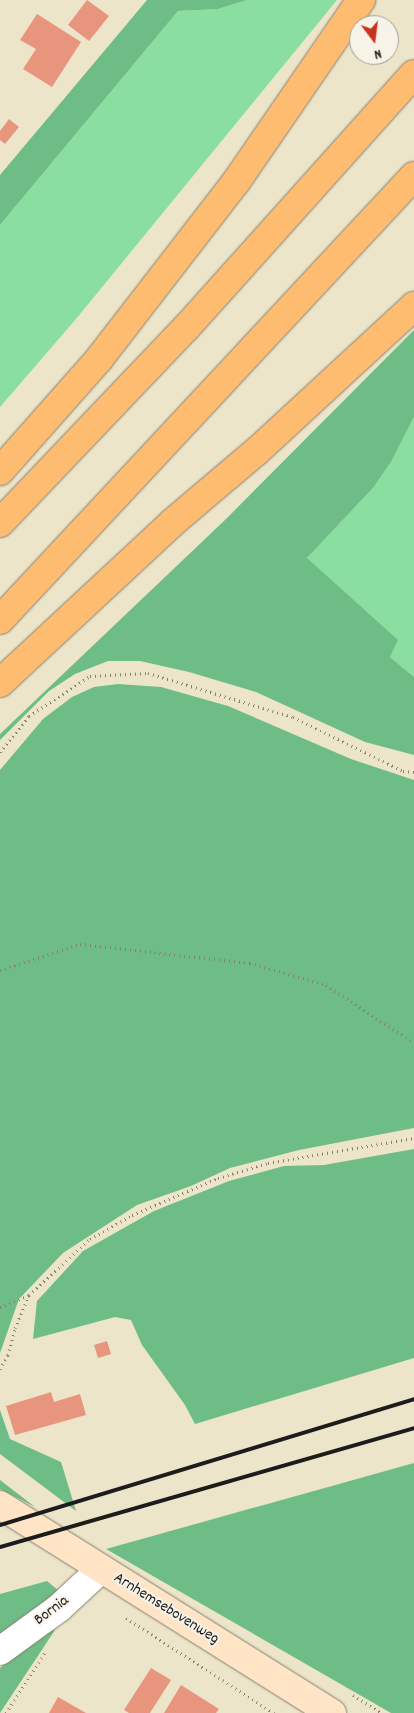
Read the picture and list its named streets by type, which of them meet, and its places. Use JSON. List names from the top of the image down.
{
  "streets": {
    "main road": ["Arnhemsebovenweg"],
    "street": ["Bornia"]
  },
  "crossings": [
    ["Arnhemsebovenweg", "Bornia"]
  ],
  "north": "bottom"
}
